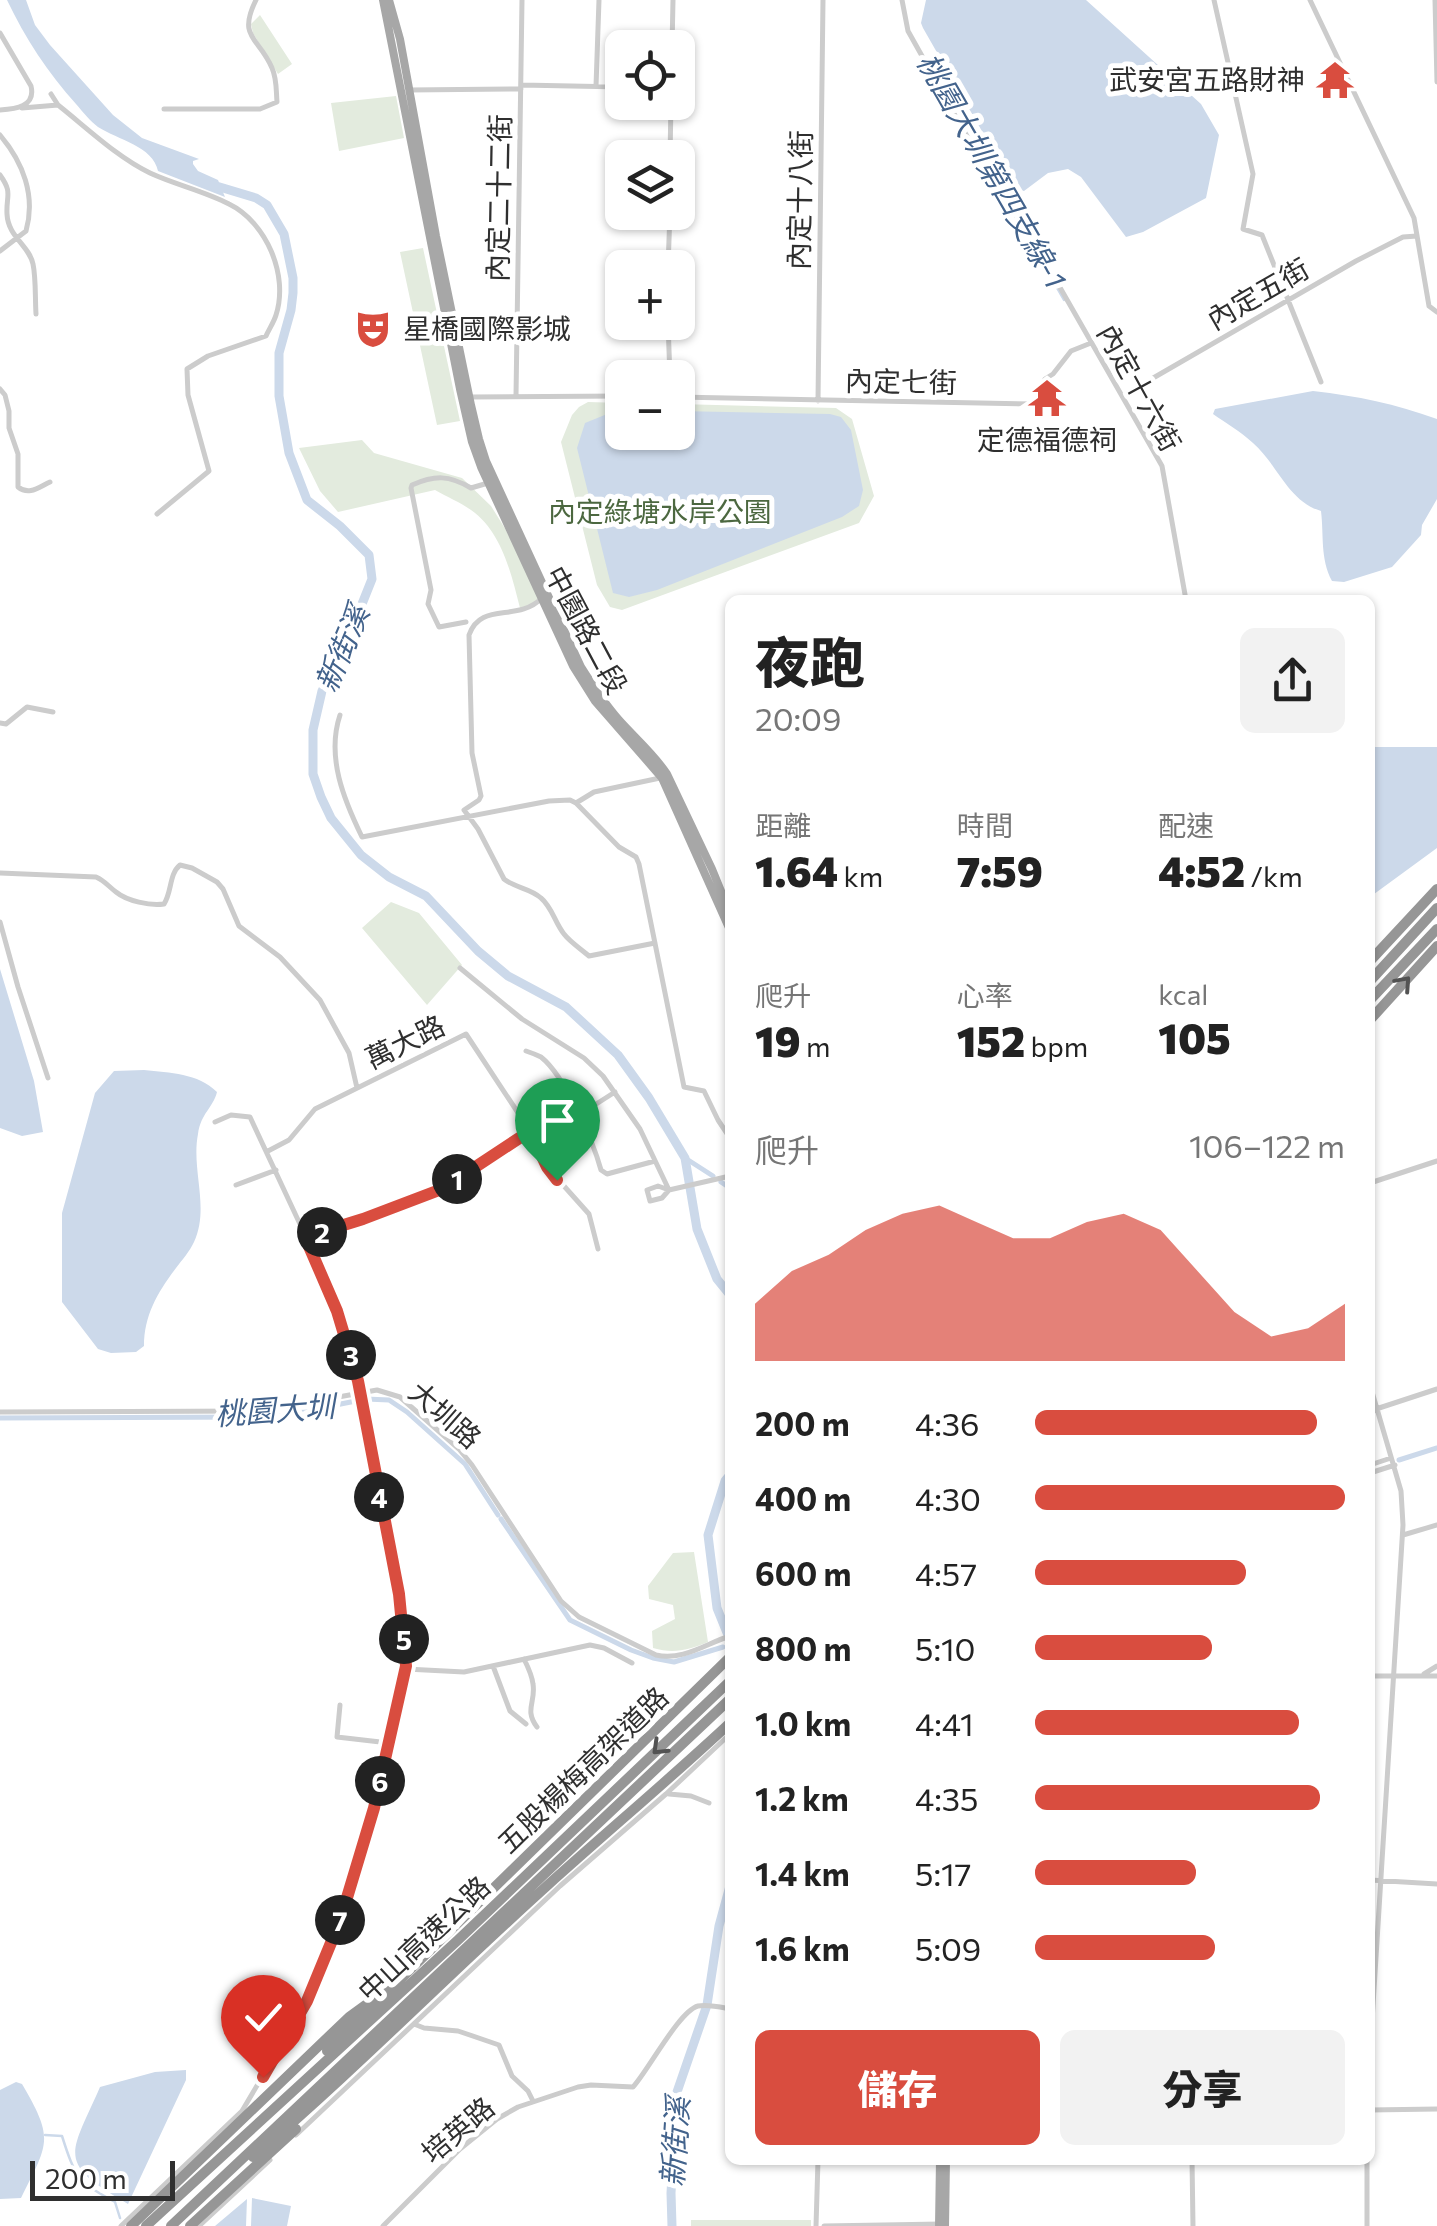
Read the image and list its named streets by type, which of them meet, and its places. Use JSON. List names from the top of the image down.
{
  "streets": {
    "highway": ["五股楊梅高架道路", "中山高速公路"],
    "main road": ["中園路二段"],
    "street": [
      "內定二十二街",
      "內定十八街",
      "內定五街",
      "內定七街",
      "內定十六街",
      "萬大路",
      "大圳路",
      "培英路"
    ]
  },
  "crossings": [
    ["內定十八街", "內定七街"],
    ["內定五街", "內定十六街"],
    ["內定七街", "內定十六街"],
    ["五股楊梅高架道路", "中山高速公路"]
  ],
  "water": ["桃園大圳第四支線-1", "新街溪", "桃園大圳"],
  "parks": ["內定綠塘水岸公園"],
  "places": {
    "temple": ["武安宮五路財神", "定德福德祠"],
    "theatre": ["星橋國際影城"]
  },
  "scale_bar": "200 m",
  "page": {
    "map_buttons": ["+", "−"],
    "heading": ["夜跑", "20:09"],
    "stats": [
      ["距離", "1.64 km"],
      ["時間", "7:59"],
      ["配速", "4:52 /km"],
      ["爬升", "19 m"],
      ["心率", "152 bpm"],
      ["kcal", "105"]
    ],
    "chart": ["爬升", "106–122 m"],
    "pins": [
      "1",
      "2",
      "3",
      "4",
      "5",
      "6",
      "7"
    ],
    "list": [
      {
        "name": "200 m",
        "note": "4:36"
      },
      {
        "name": "400 m",
        "note": "4:30"
      },
      {
        "name": "600 m",
        "note": "4:57"
      },
      {
        "name": "800 m",
        "note": "5:10"
      },
      {
        "name": "1.0 km",
        "note": "4:41"
      },
      {
        "name": "1.2 km",
        "note": "4:35"
      },
      {
        "name": "1.4 km",
        "note": "5:17"
      },
      {
        "name": "1.6 km",
        "note": "5:09"
      }
    ],
    "buttons": ["儲存", "分享"],
    "scale": "200 m"
  }
}
